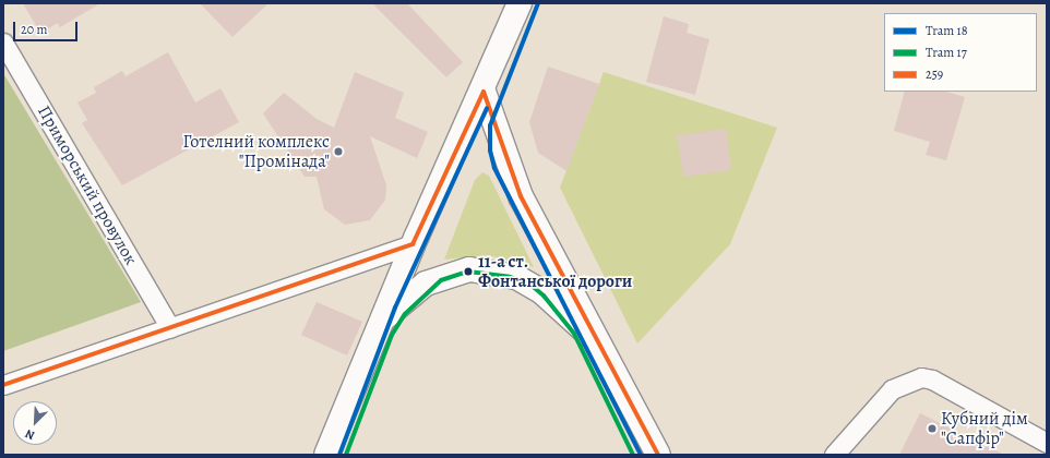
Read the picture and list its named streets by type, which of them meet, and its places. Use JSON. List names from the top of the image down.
{
  "streets": {
    "street": ["Приморський провулок"]
  },
  "places": ["Готелний комплекс \"Промінада\"", "11-а ст. Фонтанської дороги", "Кубний дім \"Сапфір\""],
  "lines": ["tram line 18", "transit line 259", "tram line 17"],
  "legend": ["Tram 18", "Tram 17", "259"],
  "scale_bar": "20 m",
  "north": "bottom left"
}
